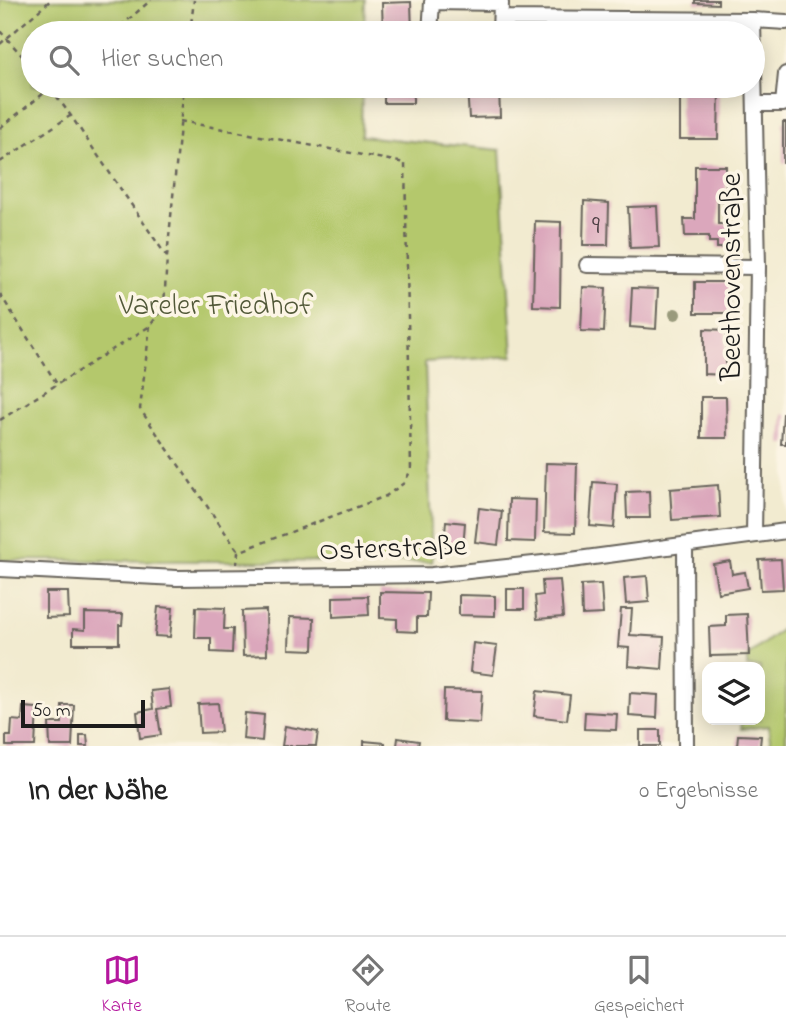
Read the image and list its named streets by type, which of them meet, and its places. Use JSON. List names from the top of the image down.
{
  "streets": {
    "street": ["Beethovenstraße", "Osterstraße"]
  },
  "crossings": [
    ["Beethovenstraße", "Osterstraße"]
  ],
  "parks": ["Vareler Friedhof"],
  "house_numbers": ["9"],
  "scale_bar": "50 m",
  "page": {
    "search": "Hier suchen",
    "scale": "50 m",
    "heading": ["In der Nähe", "0 Ergebnisse"],
    "nav": ["Karte", "Route", "Gespeichert"]
  }
}
